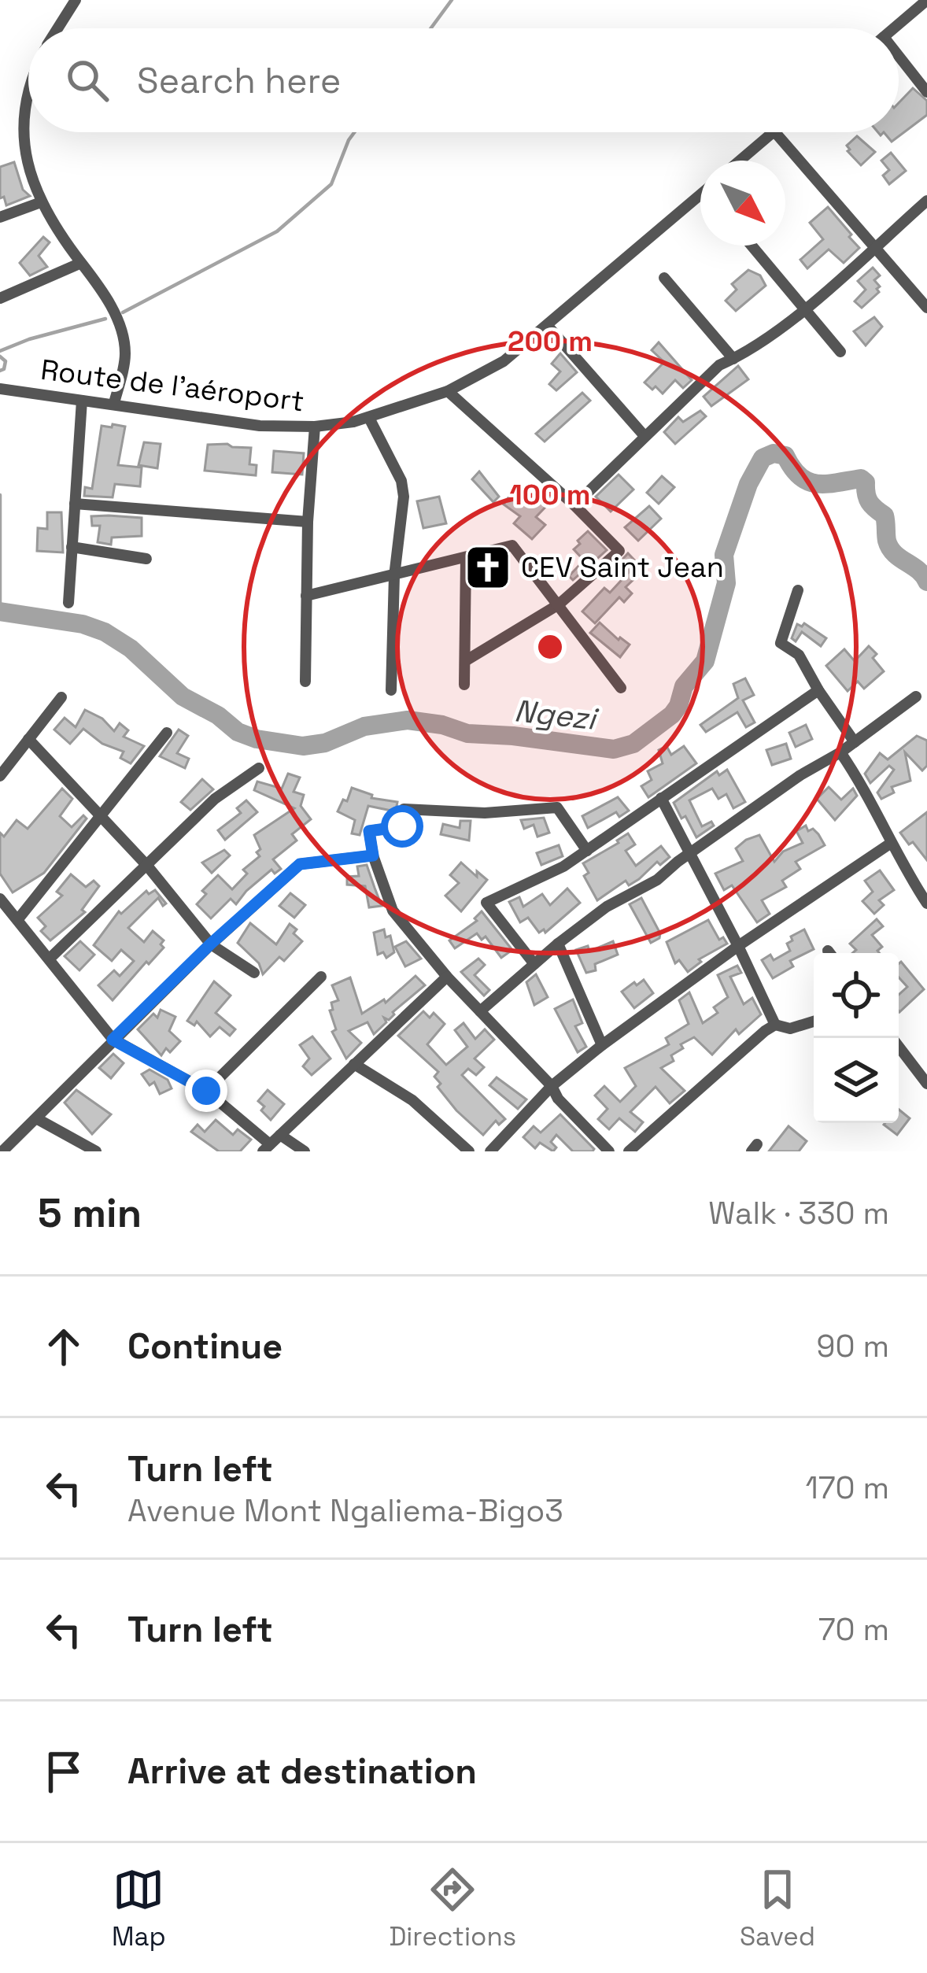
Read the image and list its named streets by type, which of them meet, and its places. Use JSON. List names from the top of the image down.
{
  "streets": {
    "street": ["Route de l'aéroport"]
  },
  "water": ["Ngezi"],
  "places": {
    "church": ["CEV Saint Jean"]
  },
  "north": "bottom right",
  "page": {
    "search": "Search here",
    "heading": ["5 min", "Walk · 330 m"],
    "list": [
      ["Continue", "90 m"],
      ["Turn left", "Avenue Mont Ngaliema-Bigo3", "170 m"],
      ["Turn left", "70 m"],
      "Arrive at destination"
    ],
    "nav": ["Map", "Directions", "Saved"]
  },
  "rings": ["200 m", "100 m"]
}
